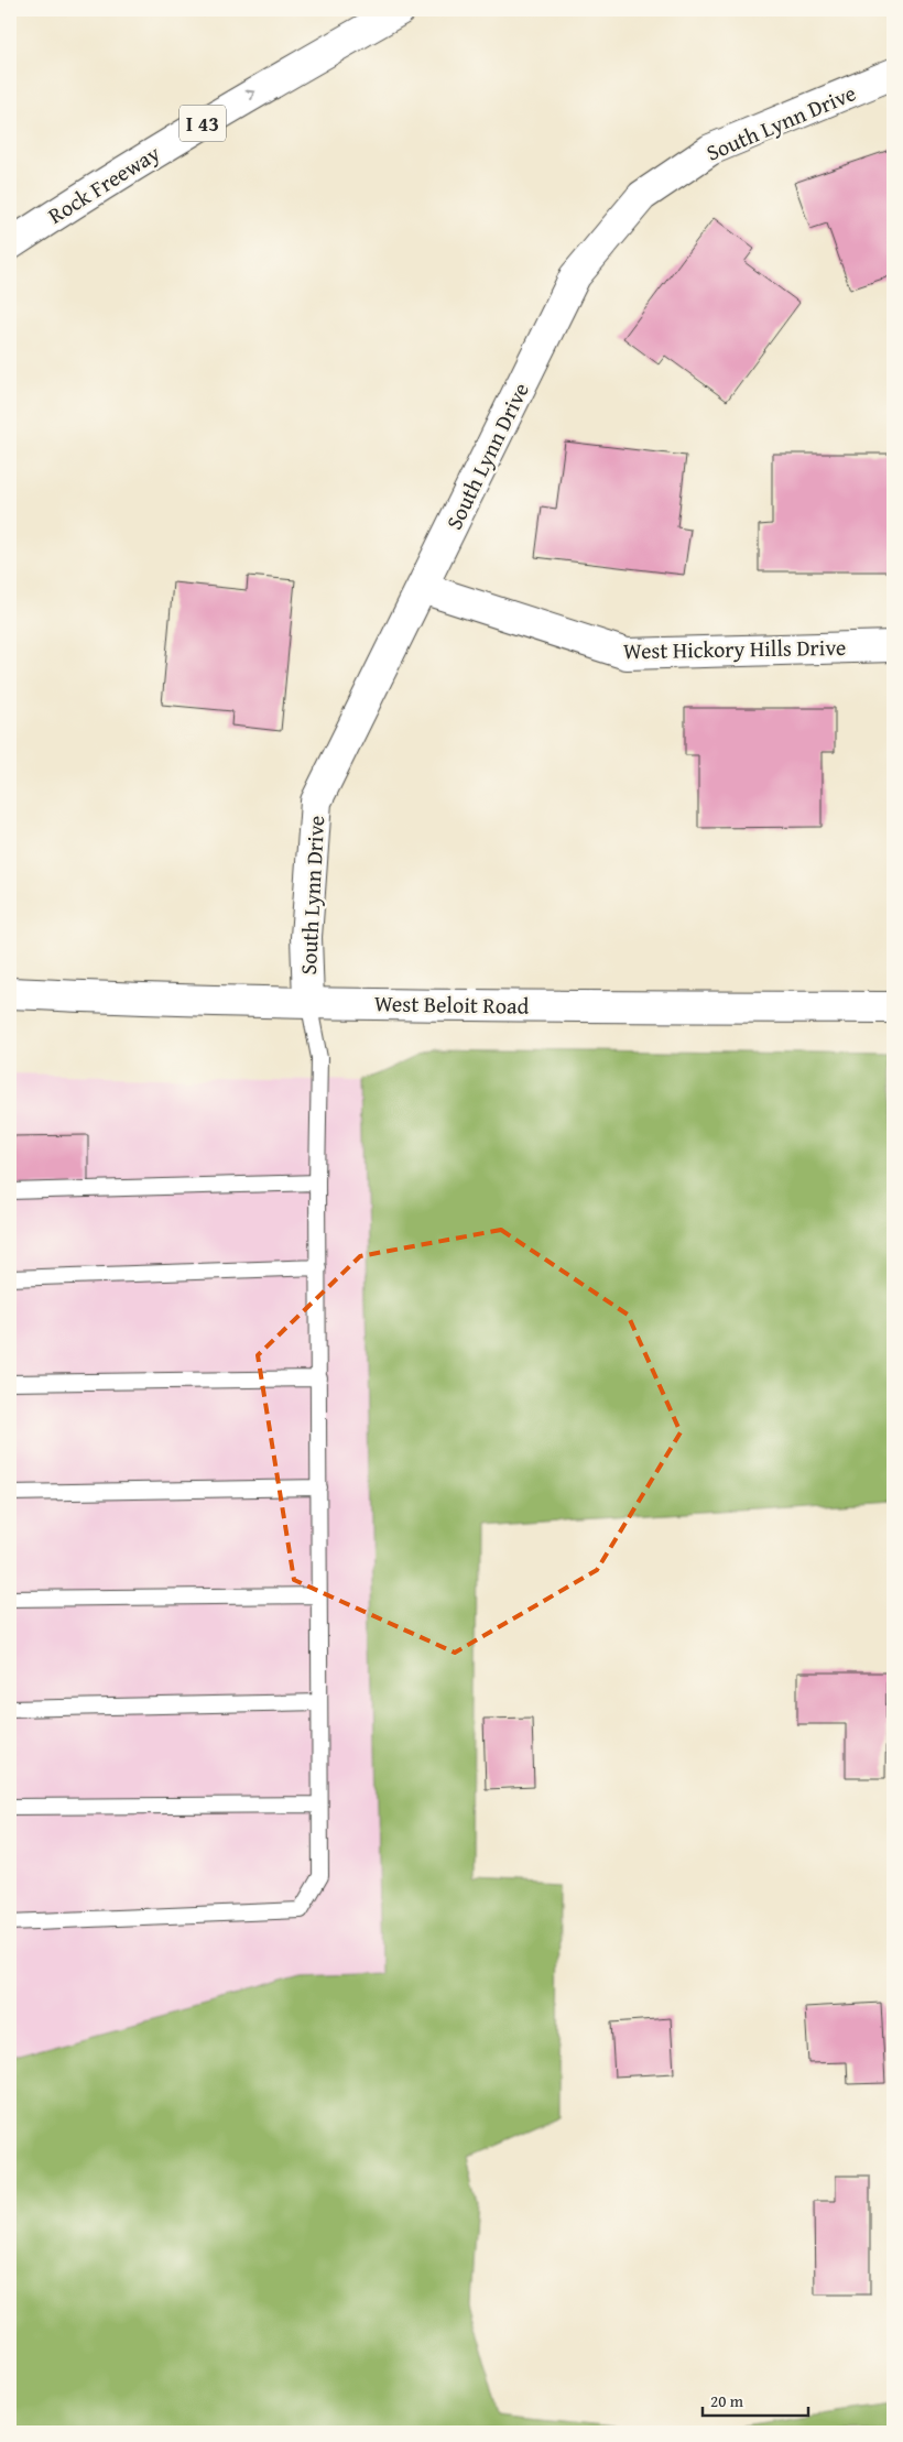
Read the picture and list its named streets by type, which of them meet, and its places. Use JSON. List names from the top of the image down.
{
  "streets": {
    "main road": [
      "South Lynn Drive",
      "I 43",
      "Rock Freeway",
      "West Hickory Hills Drive",
      "West Beloit Road"
    ]
  },
  "crossings": [
    ["South Lynn Drive", "West Hickory Hills Drive"],
    ["South Lynn Drive", "West Beloit Road"]
  ],
  "one_way": ["Rock Freeway"],
  "scale_bar": "20 m"
}
